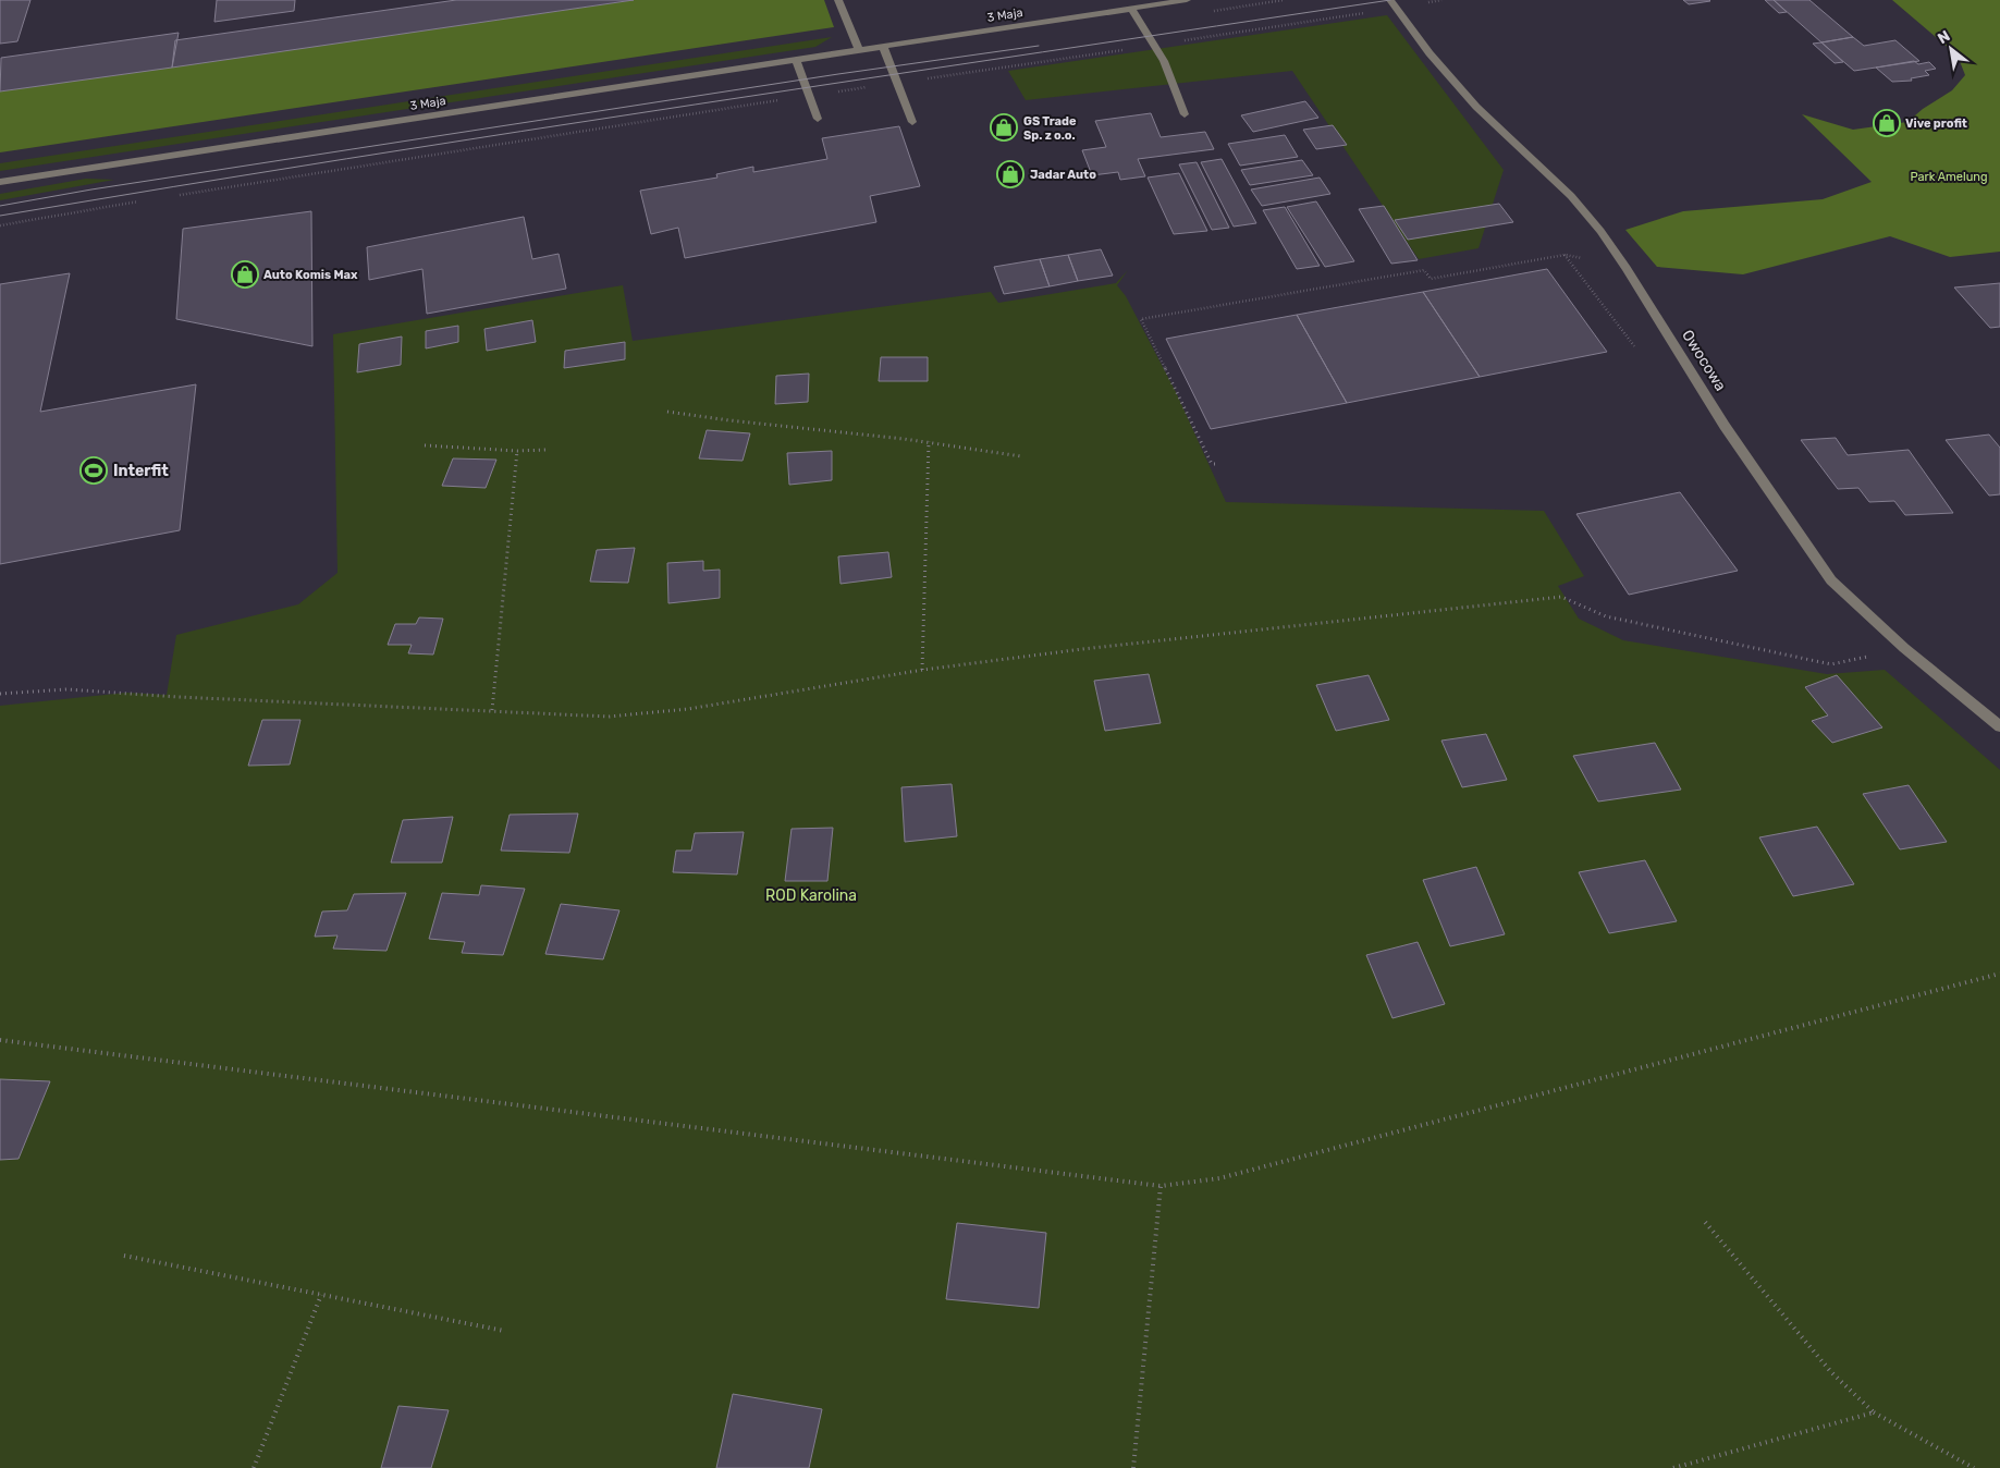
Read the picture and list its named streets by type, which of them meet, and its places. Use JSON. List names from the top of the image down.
{
  "streets": {
    "street": ["3 Maja", "Owocowa"]
  },
  "parks": ["Park Amelung", "ROD Karolina"],
  "places": {
    "shop": [
      "Vive profit",
      "GS Trade Sp. z o.o.",
      "Jadar Auto",
      "Auto Komis Max"
    ],
    "sports": ["Interfit"]
  },
  "north": "top left"
}
